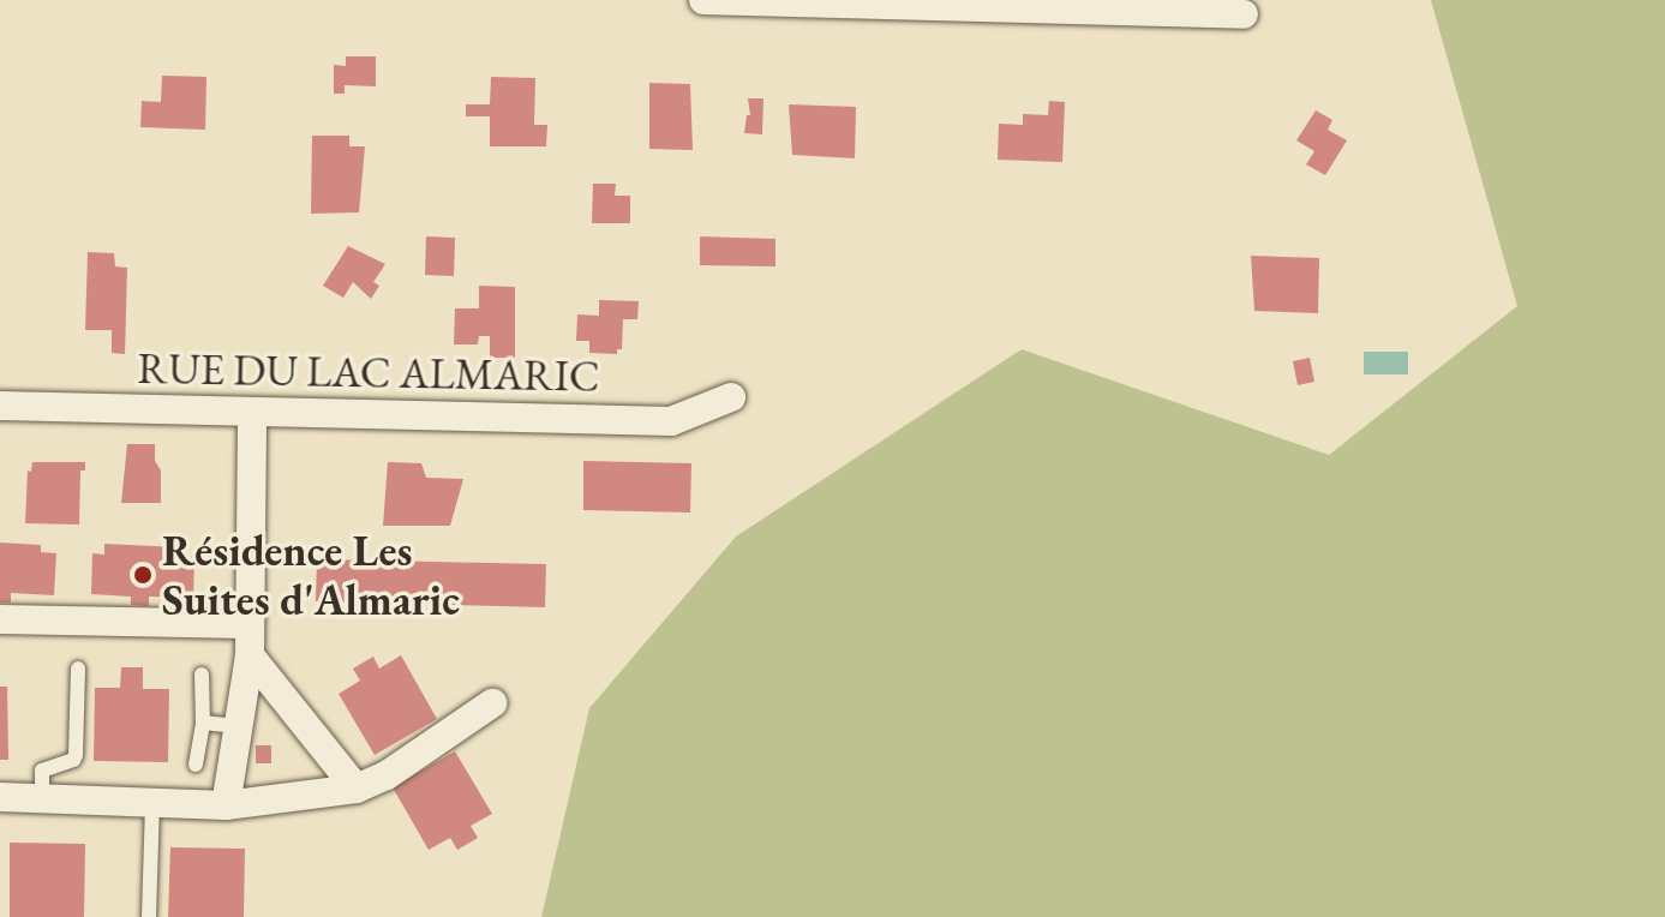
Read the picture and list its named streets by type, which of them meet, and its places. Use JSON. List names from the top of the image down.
{
  "streets": {
    "street": ["RUE DU LAC ALMARIC"]
  },
  "places": ["Résidence Les Suites d'Almaric"]
}
